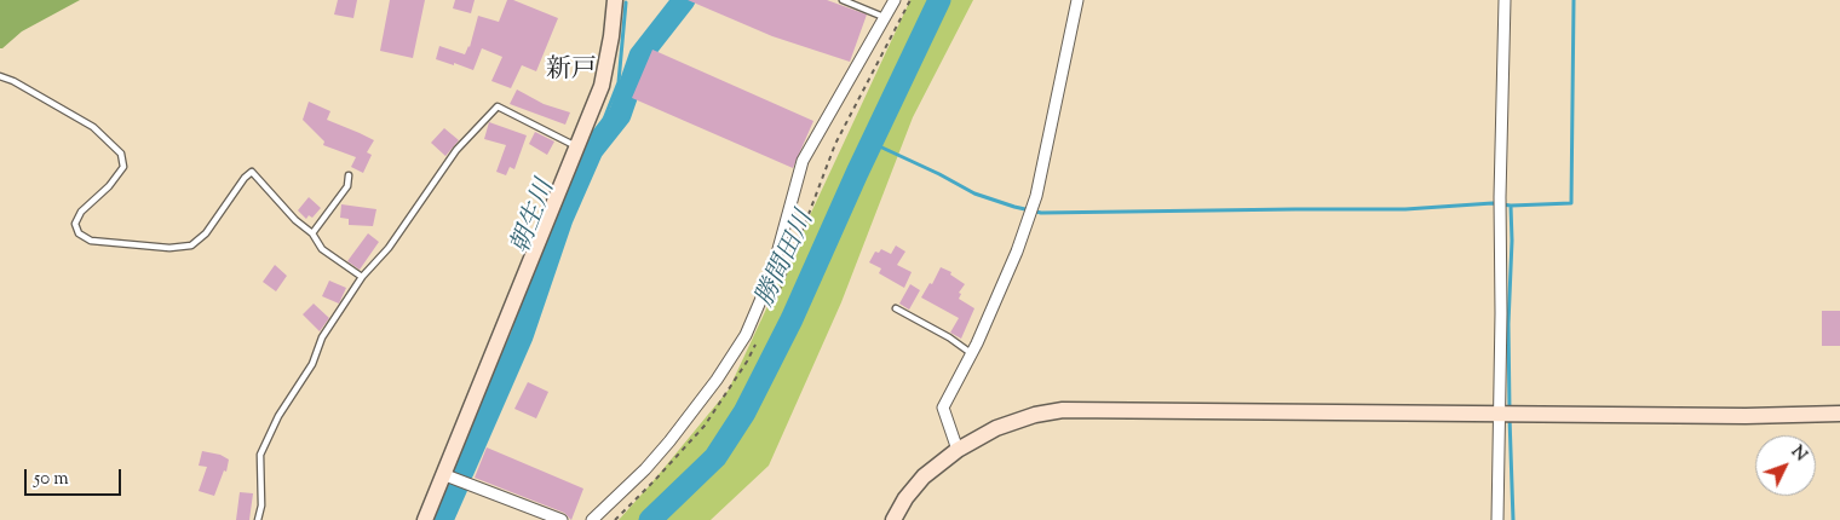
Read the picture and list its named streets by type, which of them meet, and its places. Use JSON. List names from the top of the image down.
{
  "districts": ["新戸"],
  "water": ["朝生川", "勝間田川"],
  "scale_bar": "50 m",
  "north": "top right"
}
